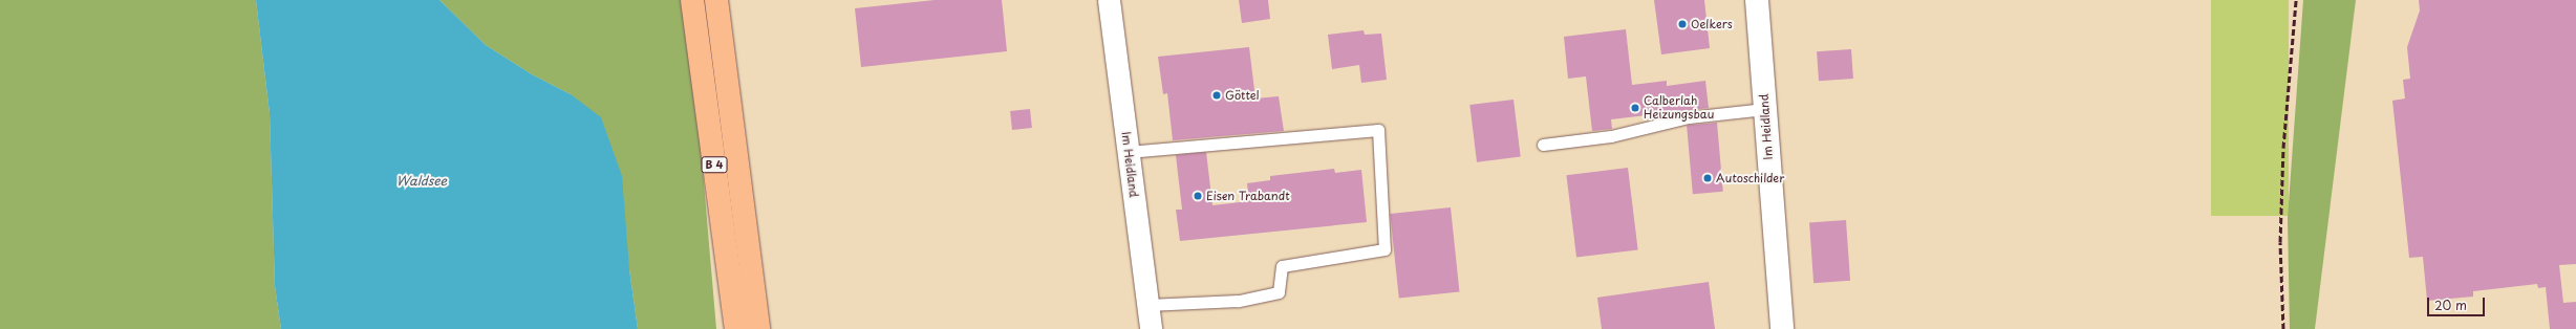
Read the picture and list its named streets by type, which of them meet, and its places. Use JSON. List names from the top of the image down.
{
  "streets": {
    "highway": ["B 4"],
    "street": ["Im Heidland"]
  },
  "water": ["Waldsee"],
  "places": [
    "Oelkers",
    "Göttel",
    "Calberlah Heizungsbau",
    "Autoschilder",
    "Eisen Trabandt"
  ],
  "scale_bar": "20 m"
}
